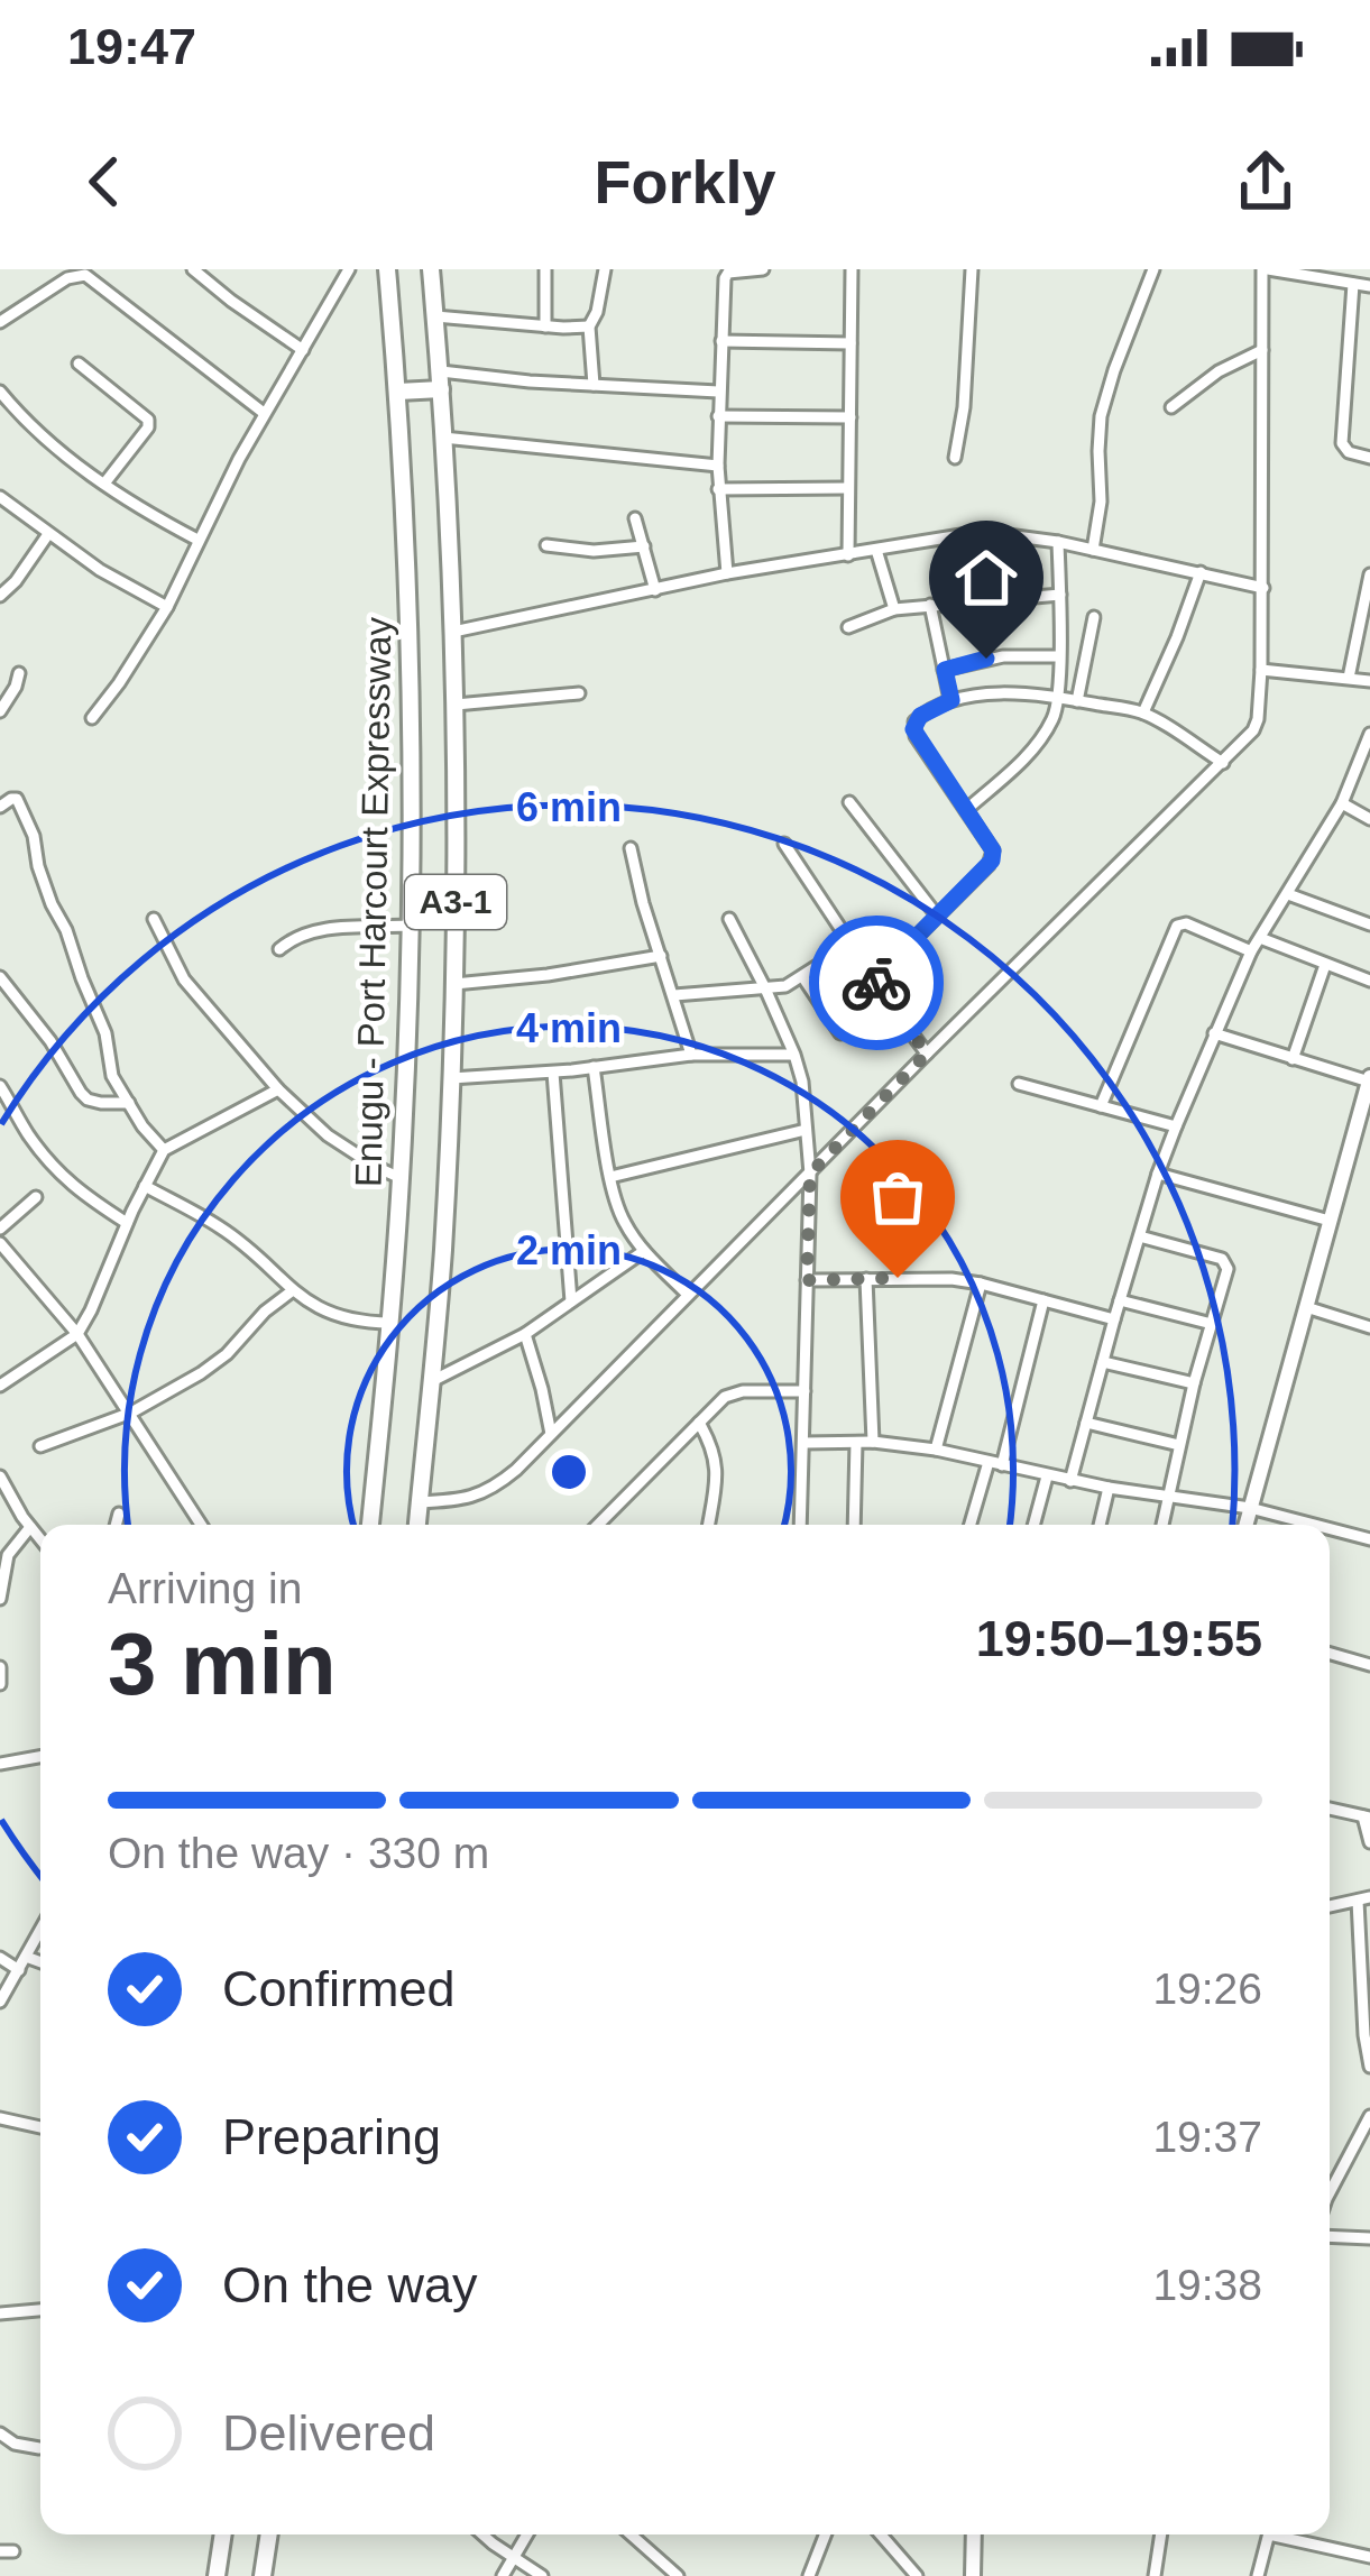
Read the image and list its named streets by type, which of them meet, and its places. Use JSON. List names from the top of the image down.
{
  "streets": {
    "highway": ["Enugu - Port Harcourt Expressway", "A3-1"]
  },
  "page": {
    "status": "19:47",
    "header": "Forkly",
    "heading": ["3 min", "Arriving in", "19:50–19:55"],
    "bar": "On the way · 330 m",
    "list": [
      ["Confirmed", "19:26"],
      ["Preparing", "19:37"],
      ["On the way", "19:38"],
      "Delivered"
    ]
  },
  "rings": ["6 min", "4 min", "2 min"]
}
